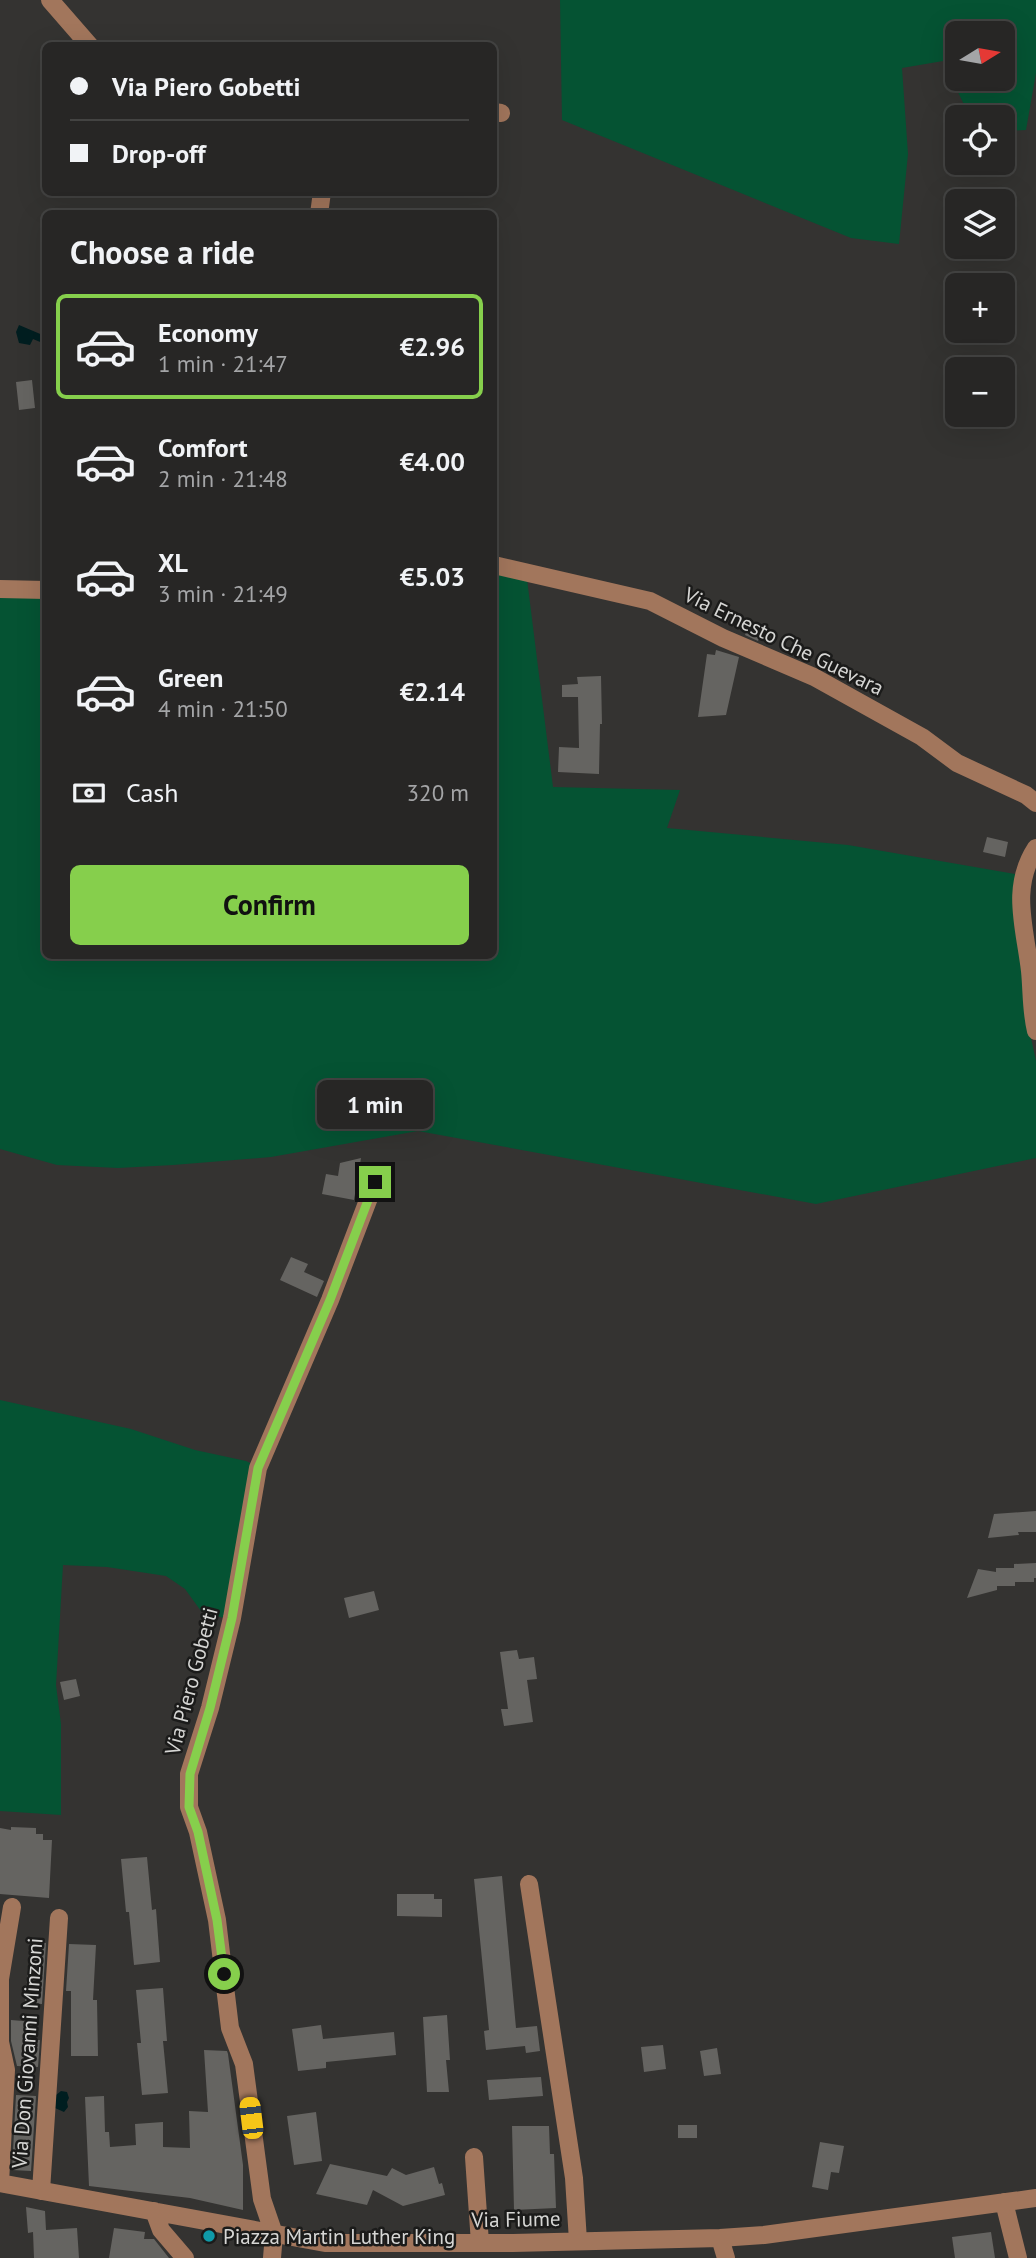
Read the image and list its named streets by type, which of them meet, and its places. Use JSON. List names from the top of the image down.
{
  "streets": {
    "street": [
      "Via Ernesto Che Guevara",
      "Via Piero Gobetti",
      "Via Don Giovanni Minzoni",
      "Via Fiume"
    ]
  },
  "crossings": [
    ["Via Piero Gobetti", "Via Fiume"],
    ["Via Don Giovanni Minzoni", "Via Fiume"]
  ],
  "places": ["Piazza Martin Luther King"],
  "north": "right",
  "page": {
    "map_buttons": ["+", "−"],
    "banner": ["Via Piero Gobetti", "Drop-off"],
    "heading": "Choose a ride",
    "list": [
      {
        "name": "Economy",
        "note": "1 min · 21:47",
        "value": "€2.96"
      },
      {
        "name": "Comfort",
        "note": "2 min · 21:48",
        "value": "€4.00"
      },
      {
        "name": "XL",
        "note": "3 min · 21:49",
        "value": "€5.03"
      },
      {
        "name": "Green",
        "note": "4 min · 21:50",
        "value": "€2.14"
      }
    ],
    "pay": ["Cash", "320 m"],
    "buttons": "Confirm",
    "bubble": "1 min"
  }
}
